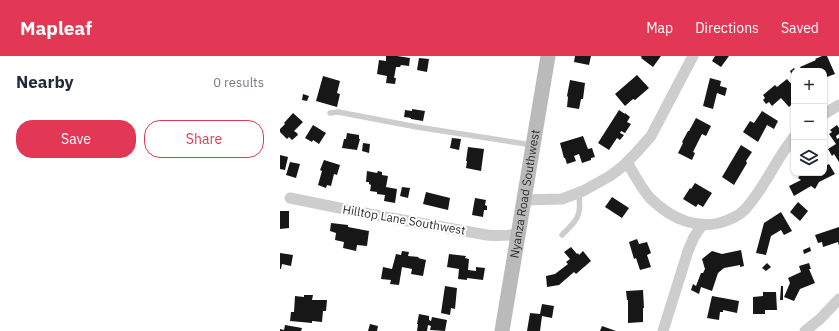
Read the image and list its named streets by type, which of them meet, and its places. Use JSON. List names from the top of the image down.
{
  "streets": {
    "street": ["Nyanza Road Southwest", "Hilltop Lane Southwest"]
  },
  "crossings": [
    ["Nyanza Road Southwest", "Hilltop Lane Southwest"]
  ],
  "page": {
    "header": "Mapleaf",
    "nav": ["Map", "Directions", "Saved"],
    "heading": ["Nearby", "0 results"],
    "map_buttons": ["+", "−"],
    "buttons": ["Save", "Share"]
  }
}
